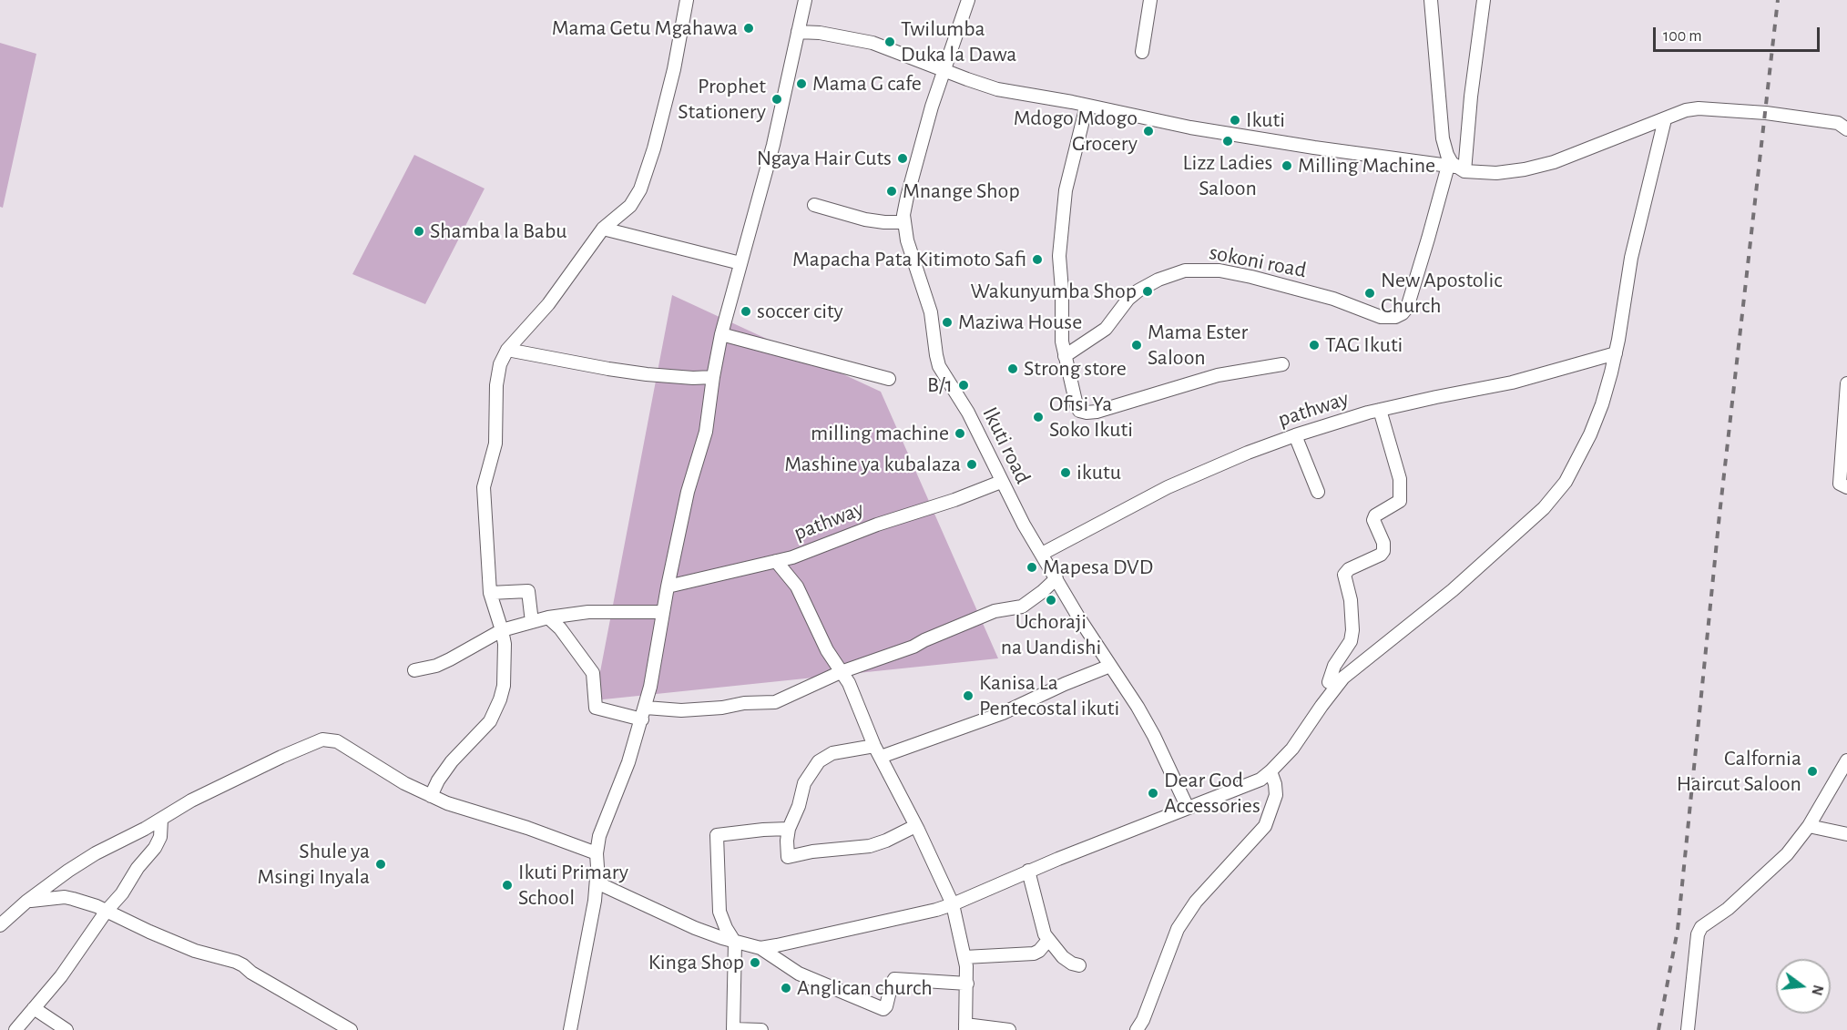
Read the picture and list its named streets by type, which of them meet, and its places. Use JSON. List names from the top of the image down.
{
  "streets": {
    "street": ["sokoni road", "pathway", "Ikuti road"]
  },
  "crossings": [
    ["pathway", "Ikuti road"]
  ],
  "places": [
    "Mama Getu Mgahawa",
    "Twilumba Duka la Dawa",
    "Mama G cafe",
    "Prophet Stationery",
    "Ikuti",
    "Mdogo Mdogo Grocery",
    "Lizz Ladies Saloon",
    "Ngaya Hair Cuts",
    "Milling Machine",
    "Mnange Shop",
    "Shamba la Babu",
    "Mapacha Pata Kitimoto Safi",
    "Wakunyumba Shop",
    "New Apostolic Church",
    "soccer city",
    "Maziwa House",
    "Mama Ester Saloon",
    "TAG Ikuti",
    "Strong store",
    "B/1",
    "Ofisi Ya Soko Ikuti",
    "milling machine",
    "Mashine ya kubalaza",
    "ikutu",
    "Mapesa DVD",
    "Uchoraji na Uandishi",
    "Kanisa La Pentecostal ikuti",
    "Calfornia Haircut Saloon",
    "Dear God Accessories",
    "Shule ya Msingi Inyala",
    "Ikuti Primary School",
    "Kinga Shop",
    "Anglican church"
  ],
  "scale_bar": "100 m",
  "north": "right"
}
